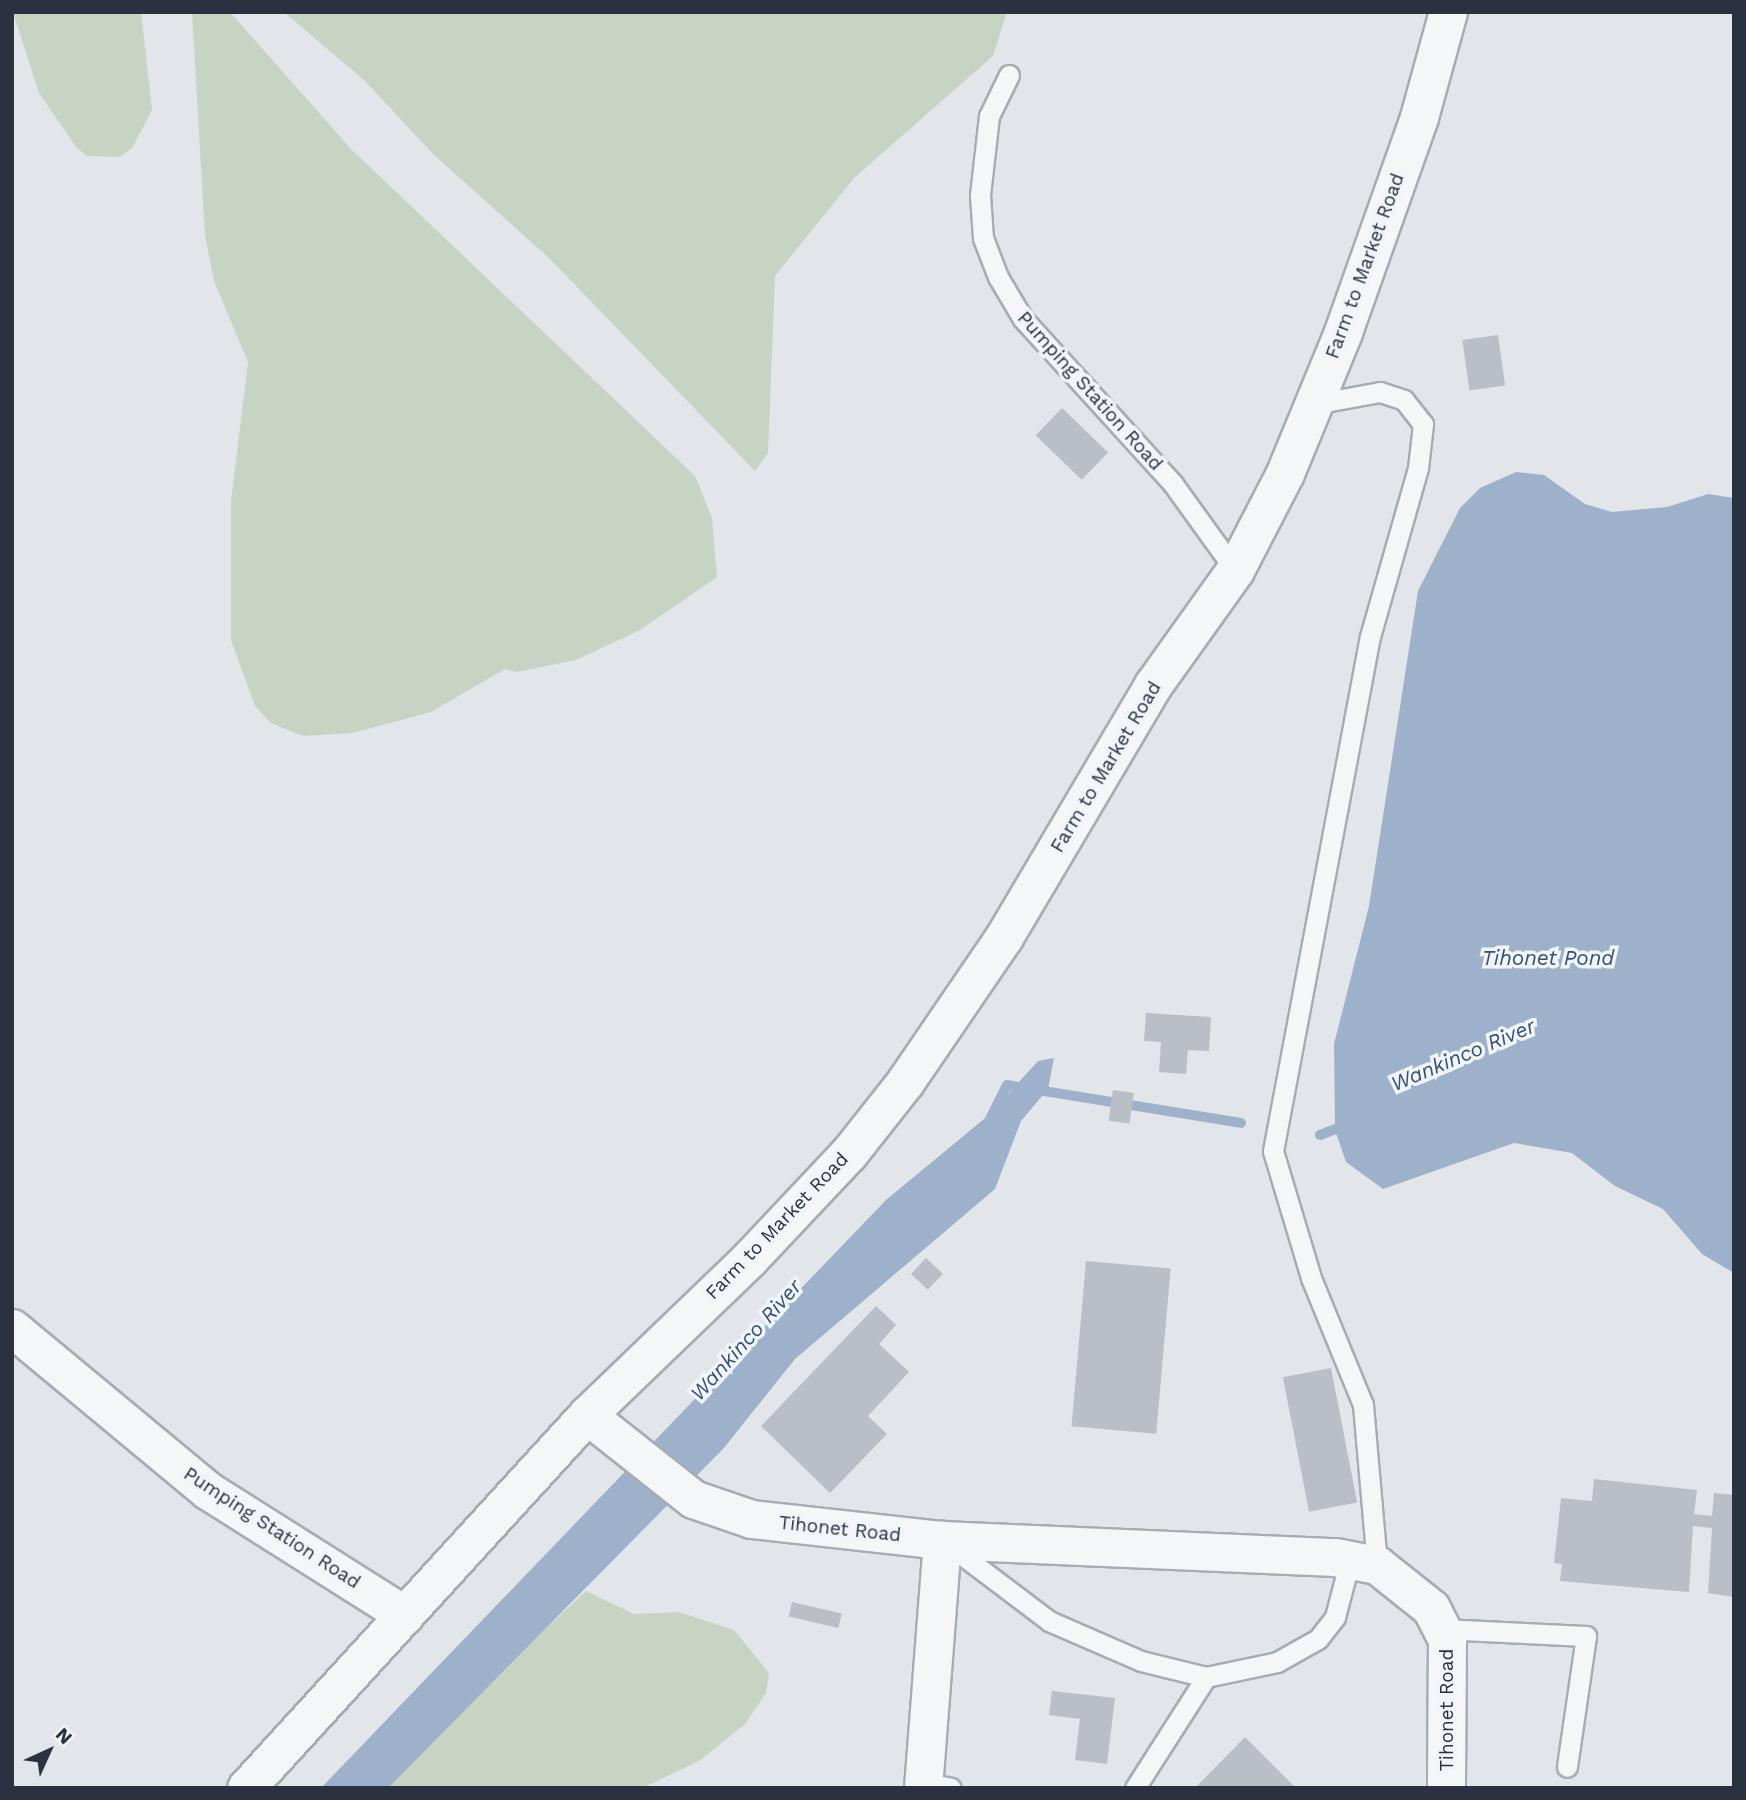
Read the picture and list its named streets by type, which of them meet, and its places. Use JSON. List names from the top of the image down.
{
  "streets": {
    "street": ["Farm to Market Road", "Pumping Station Road", "Tihonet Road"]
  },
  "crossings": [
    ["Farm to Market Road", "Pumping Station Road"],
    ["Farm to Market Road", "Tihonet Road"]
  ],
  "water": ["Tihonet Pond", "Wankinco River"],
  "north": "top right"
}
